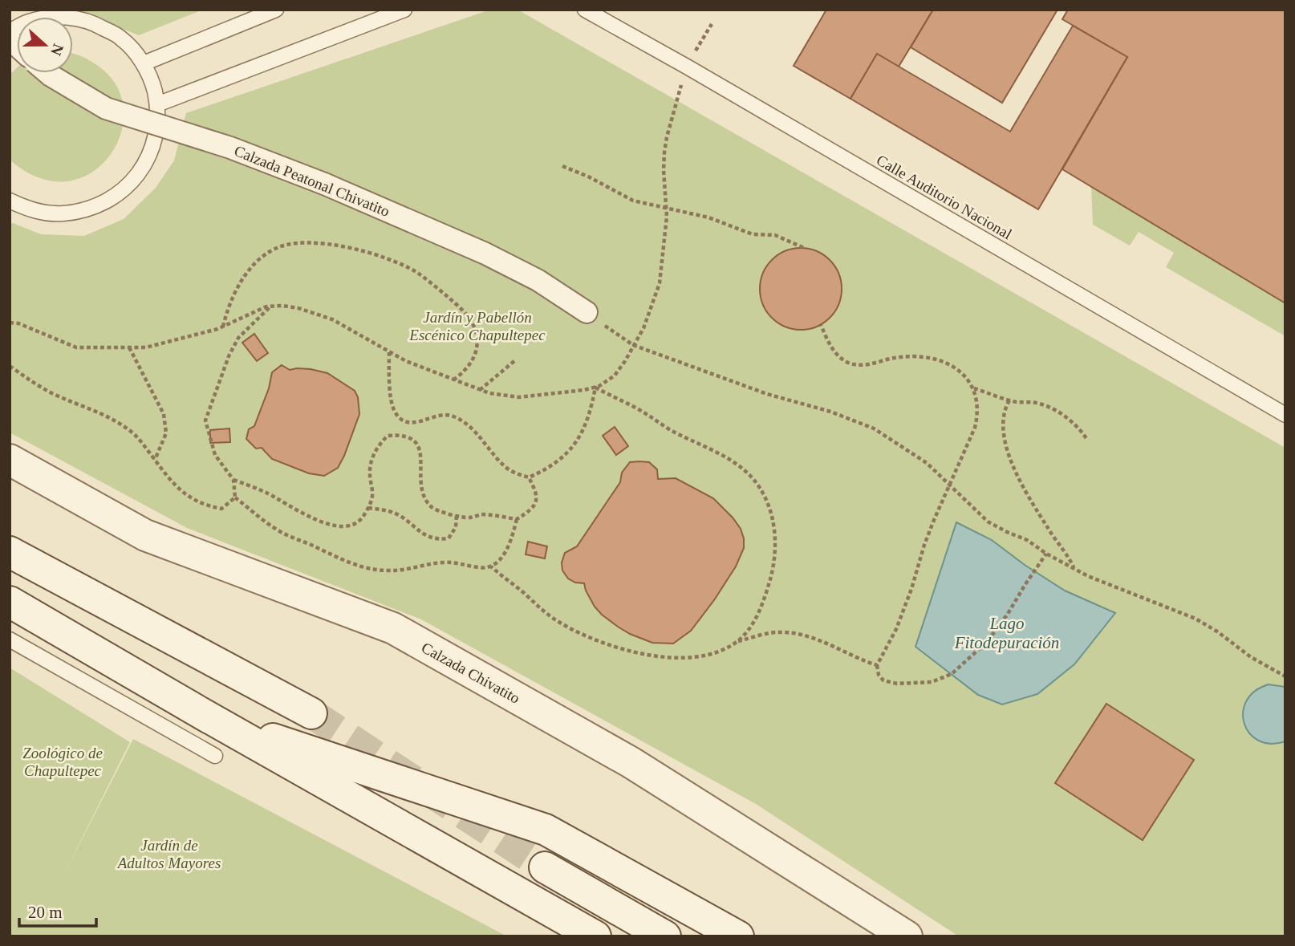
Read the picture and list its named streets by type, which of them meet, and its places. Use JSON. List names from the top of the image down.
{
  "streets": {
    "main road": ["Calzada Chivatito"],
    "street": ["Calzada Peatonal Chivatito"],
    "lane": ["Calle Auditorio Nacional"]
  },
  "water": ["Lago Fitodepuración"],
  "parks": ["Jardín y Pabellón Escénico Chapultepec", "Zoológico de Chapultepec", "Jardín de Adultos Mayores"],
  "scale_bar": "20 m",
  "north": "right"
}
